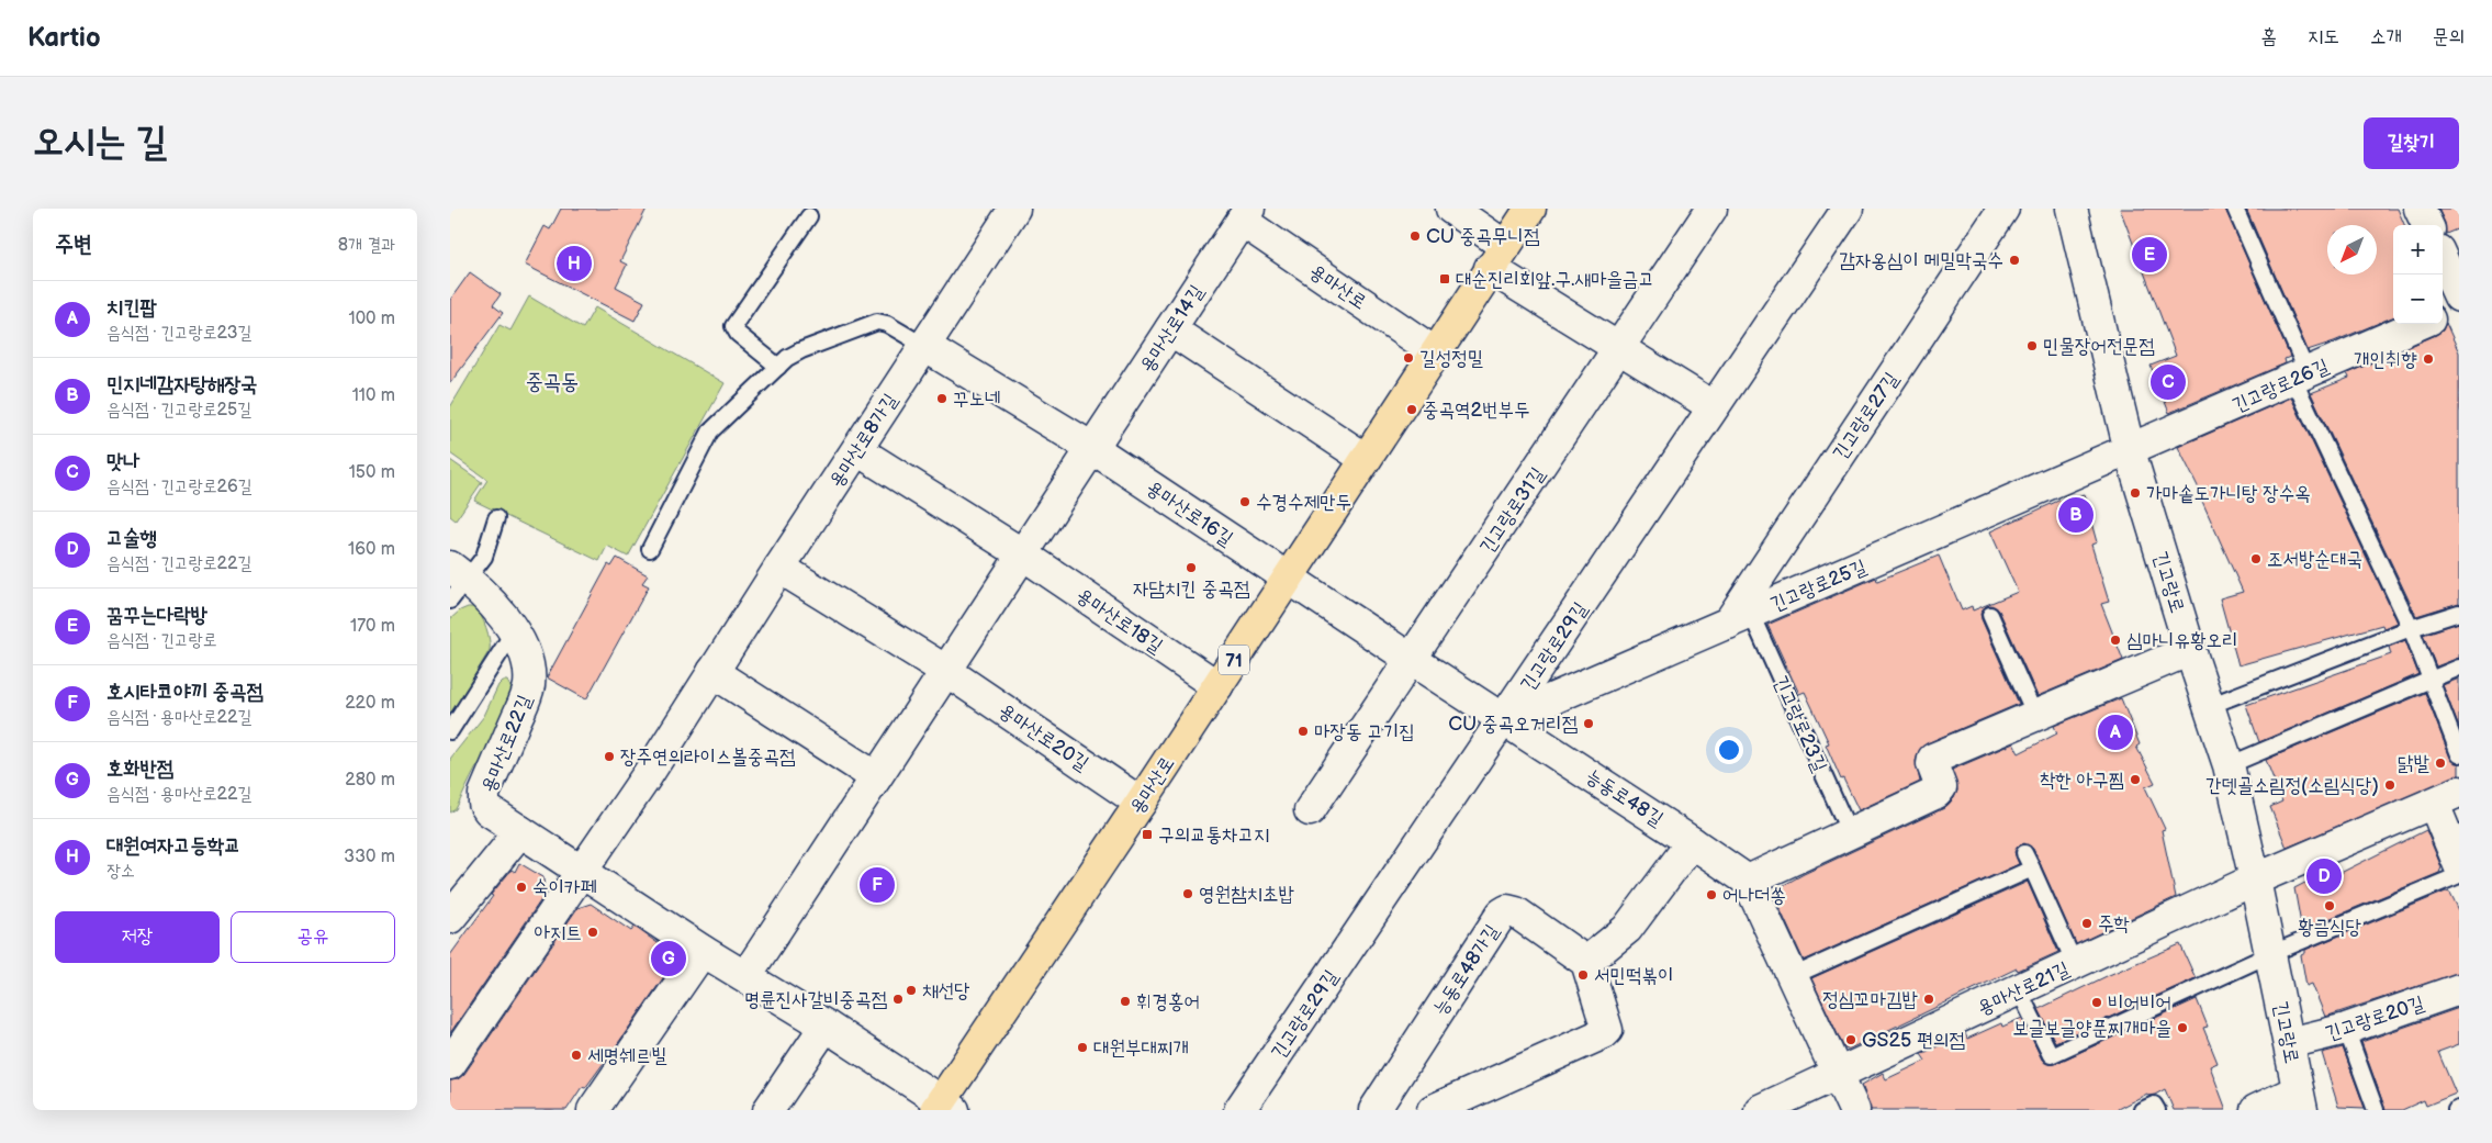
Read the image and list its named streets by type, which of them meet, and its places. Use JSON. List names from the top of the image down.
{
  "streets": {
    "main road": ["용마산로", "71"],
    "street": [
      "용마산로14길",
      "긴고랑로26길",
      "긴고랑로27길",
      "용마산로8가길",
      "긴고랑로31길",
      "용마산로16길",
      "긴고랑로",
      "긴고랑로25길",
      "용마산로18길",
      "긴고랑로29길",
      "용마산로20길",
      "용마산로22길",
      "능동로48길",
      "능동로48가길",
      "용마산로21길",
      "긴고랑로20길"
    ],
    "lane": ["긴고랑로23길"]
  },
  "crossings": [
    ["용마산로", "용마산로14길"],
    ["용마산로", "용마산로16길"],
    ["용마산로", "용마산로18길"],
    ["용마산로", "용마산로20길"],
    ["용마산로", "용마산로22길"],
    ["용마산로", "능동로48길"],
    ["용마산로14길", "용마산로16길"],
    ["긴고랑로26길", "긴고랑로"],
    ["긴고랑로26길", "긴고랑로25길"],
    ["긴고랑로27길", "긴고랑로25길"],
    ["긴고랑로27길", "긴고랑로23길"],
    ["용마산로8가길", "용마산로16길"],
    ["용마산로8가길", "용마산로18길"],
    ["용마산로8가길", "용마산로20길"],
    ["용마산로8가길", "용마산로22길"],
    ["긴고랑로31길", "능동로48길"],
    ["용마산로16길", "능동로48길"],
    ["긴고랑로", "긴고랑로25길"],
    ["긴고랑로", "용마산로21길"],
    ["긴고랑로", "긴고랑로20길"],
    ["긴고랑로25길", "긴고랑로29길"],
    ["긴고랑로25길", "긴고랑로23길"],
    ["긴고랑로25길", "능동로48길"],
    ["긴고랑로29길", "능동로48길"]
  ],
  "districts": ["중곡동"],
  "places": {
    "other": [
      "CU 중곡무니점",
      "감자옹심이 메밀막국수",
      "민물장어전문점",
      "길성정밀",
      "개인취향",
      "꾸노네",
      "중곡역2번부두",
      "가마솥도가니탕 장수옥",
      "수경수제만두",
      "조서방순대국",
      "자담치킨 중곡점",
      "심마니유황오리",
      "CU 중곡오거리점",
      "마장동 고기집",
      "장주연의라이스볼중곡점",
      "닭발",
      "착한 아구찜",
      "간뎃골소림정(소림식당)",
      "숙이카페",
      "영원참치초밥",
      "어나더쏭",
      "황금식당",
      "주학",
      "아지트",
      "서민떡볶이",
      "채선당",
      "명륜진사갈비중곡점",
      "정심꼬마김밥",
      "휘경홍어",
      "비어비어",
      "보글보글양푼찌개마을",
      "GS25 편의점",
      "대원부대찌개",
      "세명쉐르빌"
    ],
    "transit": ["대순진리회앞.구.새마을금고", "구의교통차고지"]
  },
  "north": "bottom left",
  "page": {
    "header": "Kartio",
    "nav": [
      "홈",
      "지도",
      "소개",
      "문의"
    ],
    "buttons": [
      "길찾기",
      ["저장", "공유"]
    ],
    "title": "오시는 길",
    "heading": ["주변", "8개 결과"],
    "map_buttons": ["+", "−"],
    "pins": [
      "E",
      "H",
      "C",
      "B",
      "A",
      "D",
      "F",
      "G"
    ],
    "list": [
      {
        "mark": "A",
        "name": "치킨팝",
        "note": "음식점 · 긴고랑로23길",
        "value": "100 m"
      },
      {
        "mark": "B",
        "name": "민지네감자탕해장국",
        "note": "음식점 · 긴고랑로25길",
        "value": "110 m"
      },
      {
        "mark": "C",
        "name": "맛나",
        "note": "음식점 · 긴고랑로26길",
        "value": "150 m"
      },
      {
        "mark": "D",
        "name": "고술행",
        "note": "음식점 · 긴고랑로22길",
        "value": "160 m"
      },
      {
        "mark": "E",
        "name": "꿈꾸는다락방",
        "note": "음식점 · 긴고랑로",
        "value": "170 m"
      },
      {
        "mark": "F",
        "name": "호시타코야끼 중곡점",
        "note": "음식점 · 용마산로22길",
        "value": "220 m"
      },
      {
        "mark": "G",
        "name": "호화반점",
        "note": "음식점 · 용마산로22길",
        "value": "280 m"
      },
      {
        "mark": "H",
        "name": "대원여자고등학교",
        "note": "장소",
        "value": "330 m"
      }
    ]
  }
}
